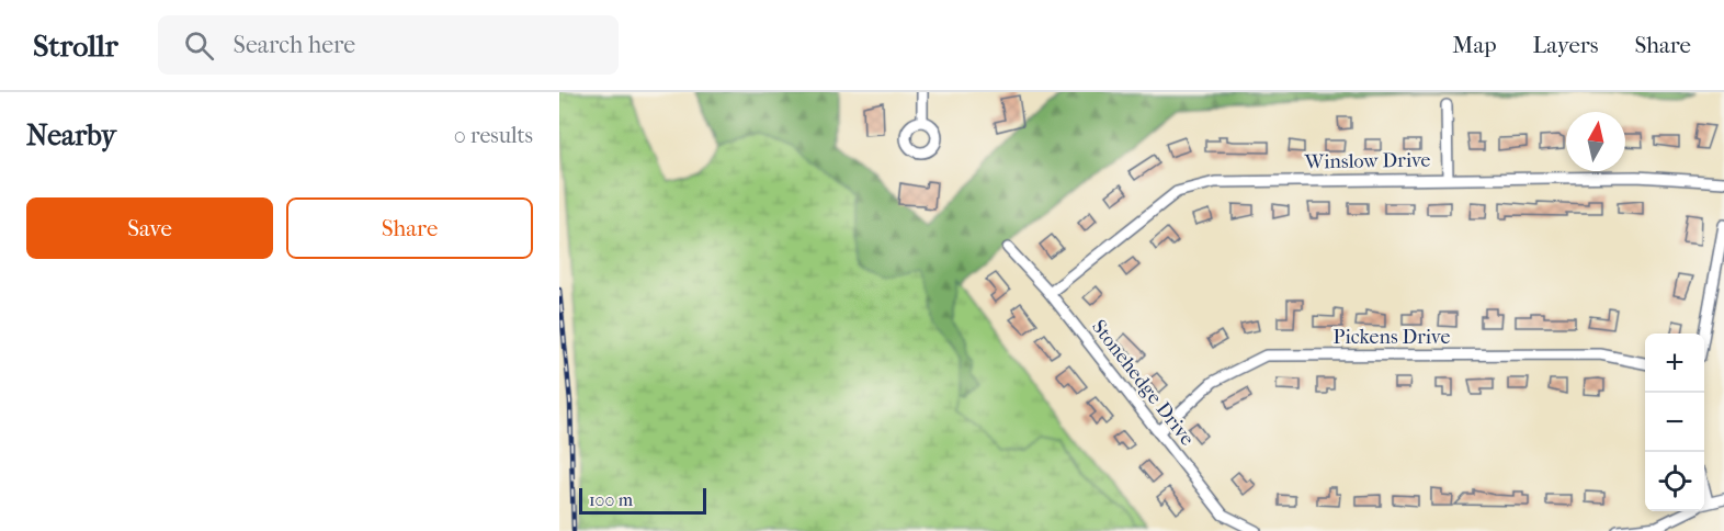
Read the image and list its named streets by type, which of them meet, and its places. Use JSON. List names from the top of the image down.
{
  "streets": {
    "street": ["Winslow Drive", "Pickens Drive", "Stonehedge Drive"]
  },
  "crossings": [
    ["Winslow Drive", "Stonehedge Drive"],
    ["Pickens Drive", "Stonehedge Drive"]
  ],
  "scale_bar": "100 m",
  "north": "top",
  "page": {
    "header": "Strollr",
    "search": "Search here",
    "nav": ["Map", "Layers", "Share"],
    "heading": ["Nearby", "0 results"],
    "buttons": ["Save", "Share"],
    "map_buttons": ["+", "−"],
    "scale": "100 m"
  }
}
